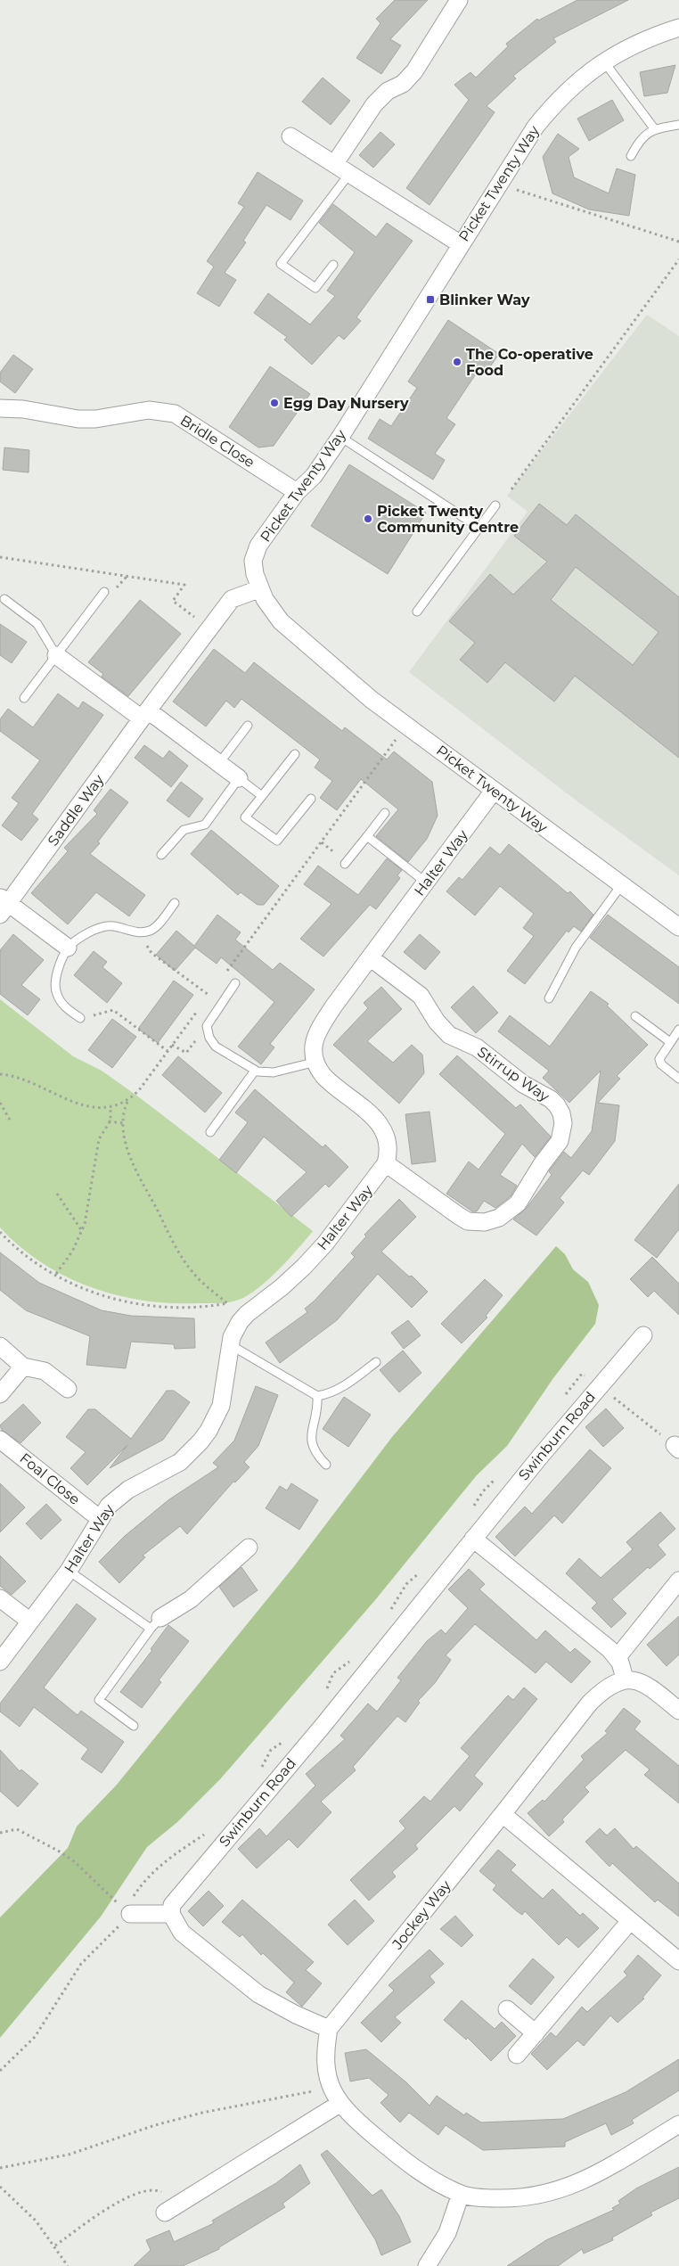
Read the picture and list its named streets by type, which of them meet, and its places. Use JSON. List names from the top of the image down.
{
  "streets": {
    "street": [
      "Picket Twenty Way",
      "Bridle Close",
      "Saddle Way",
      "Halter Way",
      "Stirrup Way",
      "Swinburn Road",
      "Foal Close",
      "Jockey Way"
    ]
  },
  "crossings": [
    ["Picket Twenty Way", "Bridle Close"],
    ["Picket Twenty Way", "Saddle Way"],
    ["Picket Twenty Way", "Halter Way"],
    ["Halter Way", "Stirrup Way"],
    ["Halter Way", "Foal Close"]
  ],
  "places": {
    "transit": ["Blinker Way"],
    "other": ["The Co-operative Food", "Egg Day Nursery", "Picket Twenty Community Centre"]
  }
}
